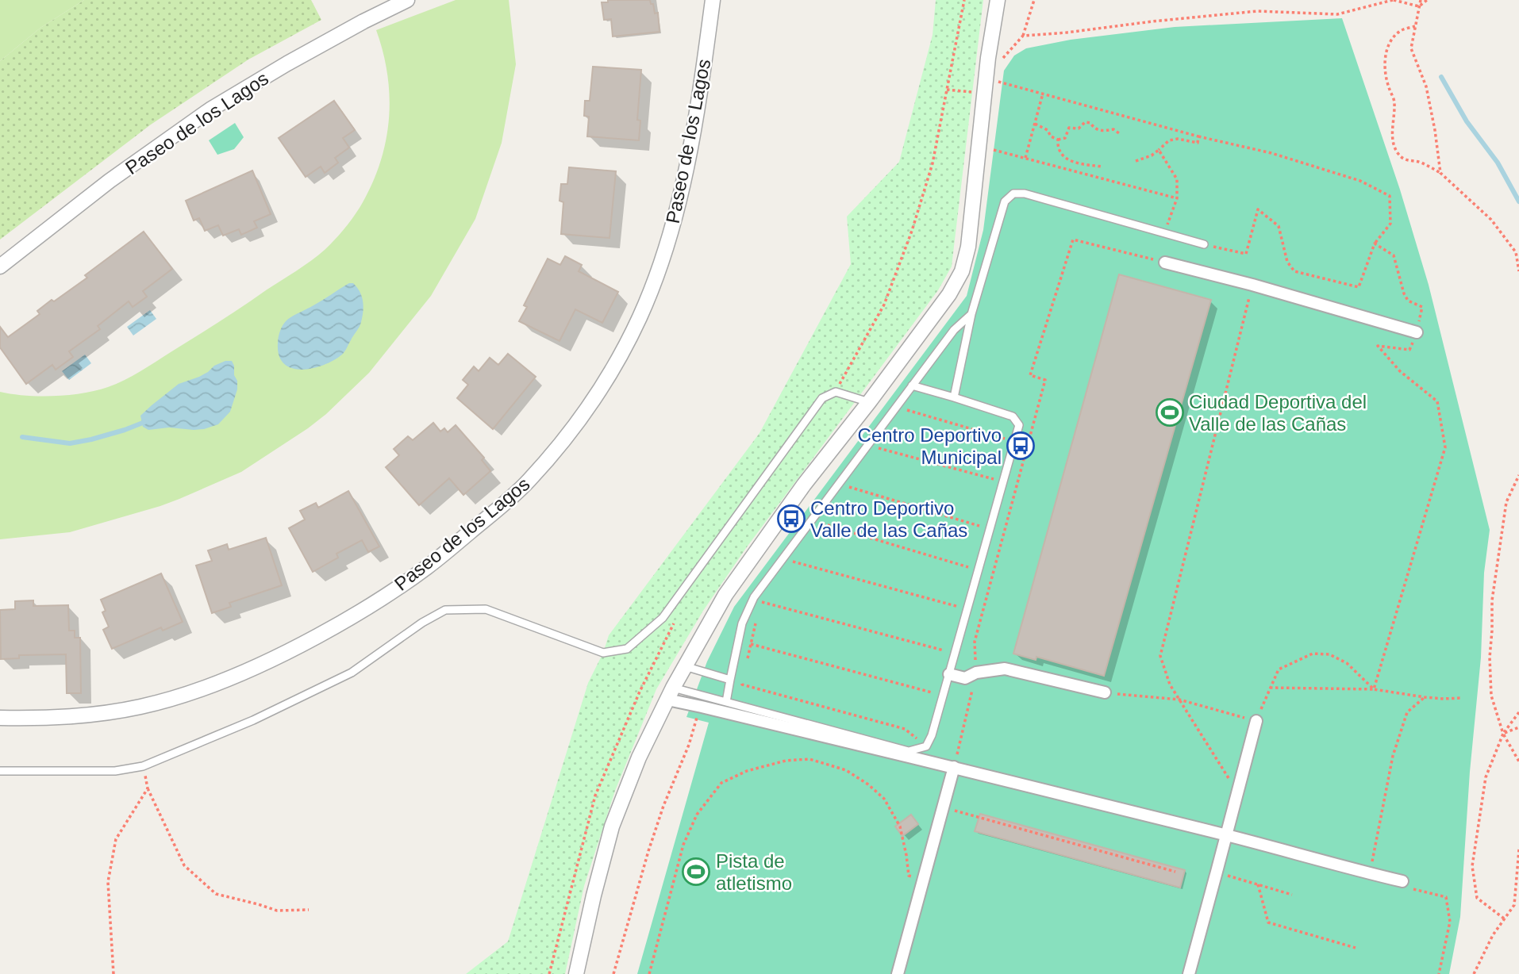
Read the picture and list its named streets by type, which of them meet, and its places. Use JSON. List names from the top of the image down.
{
  "streets": {
    "street": ["Paseo de los Lagos"]
  },
  "places": {
    "sports": ["Ciudad Deportiva del Valle de las Cañas", "Pista de atletismo"],
    "bus stop": ["Centro Deportivo Municipal", "Centro Deportivo Valle de las Cañas"]
  }
}
